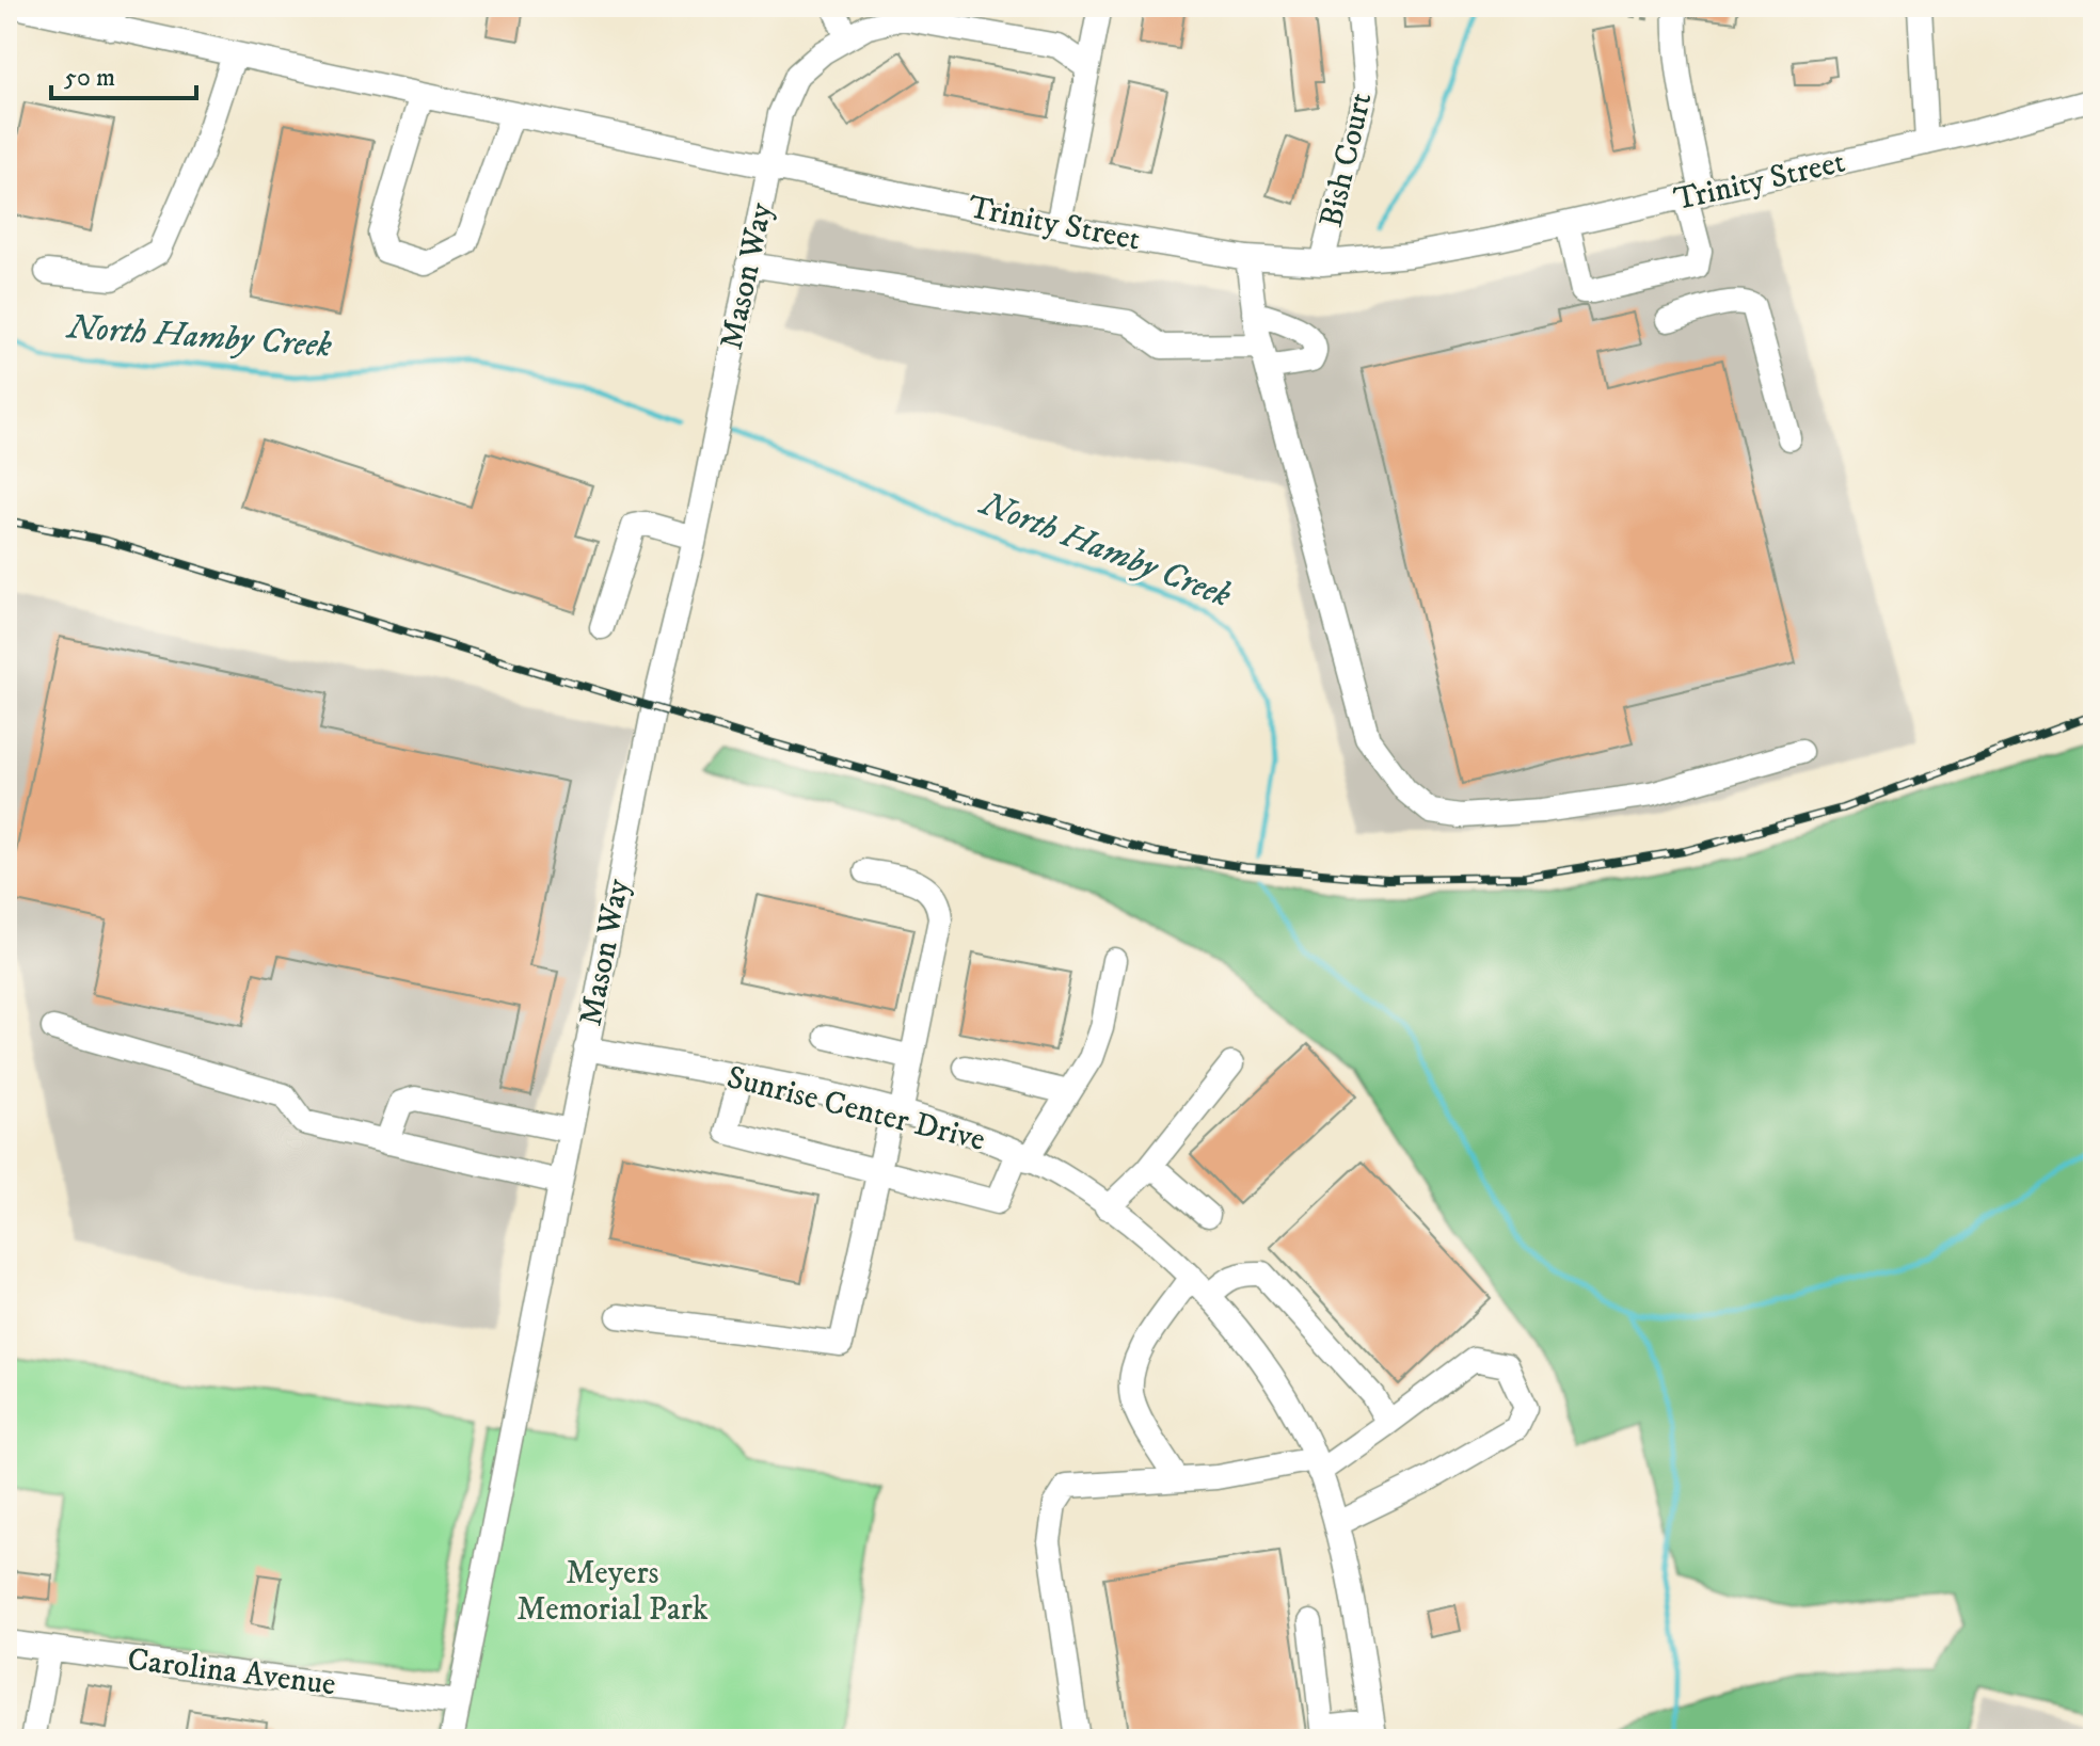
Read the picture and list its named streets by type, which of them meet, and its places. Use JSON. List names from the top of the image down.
{
  "streets": {
    "street": [
      "Bish Court",
      "Trinity Street",
      "Mason Way",
      "Sunrise Center Drive",
      "Carolina Avenue"
    ]
  },
  "crossings": [
    ["Bish Court", "Trinity Street"],
    ["Trinity Street", "Mason Way"],
    ["Mason Way", "Sunrise Center Drive"],
    ["Mason Way", "Carolina Avenue"]
  ],
  "water": ["North Hamby Creek"],
  "parks": ["Meyers Memorial Park"],
  "scale_bar": "50 m"
}
